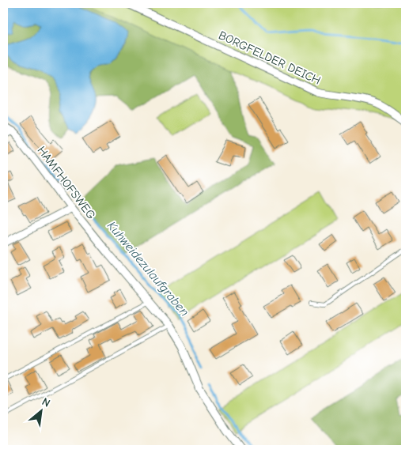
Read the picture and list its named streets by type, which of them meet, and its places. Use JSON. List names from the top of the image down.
{
  "streets": {
    "street": ["BORGFELDER DEICH", "HAMFHOFSWEG"]
  },
  "water": ["Kuhweidezulaufgraben"],
  "north": "top right"
}
